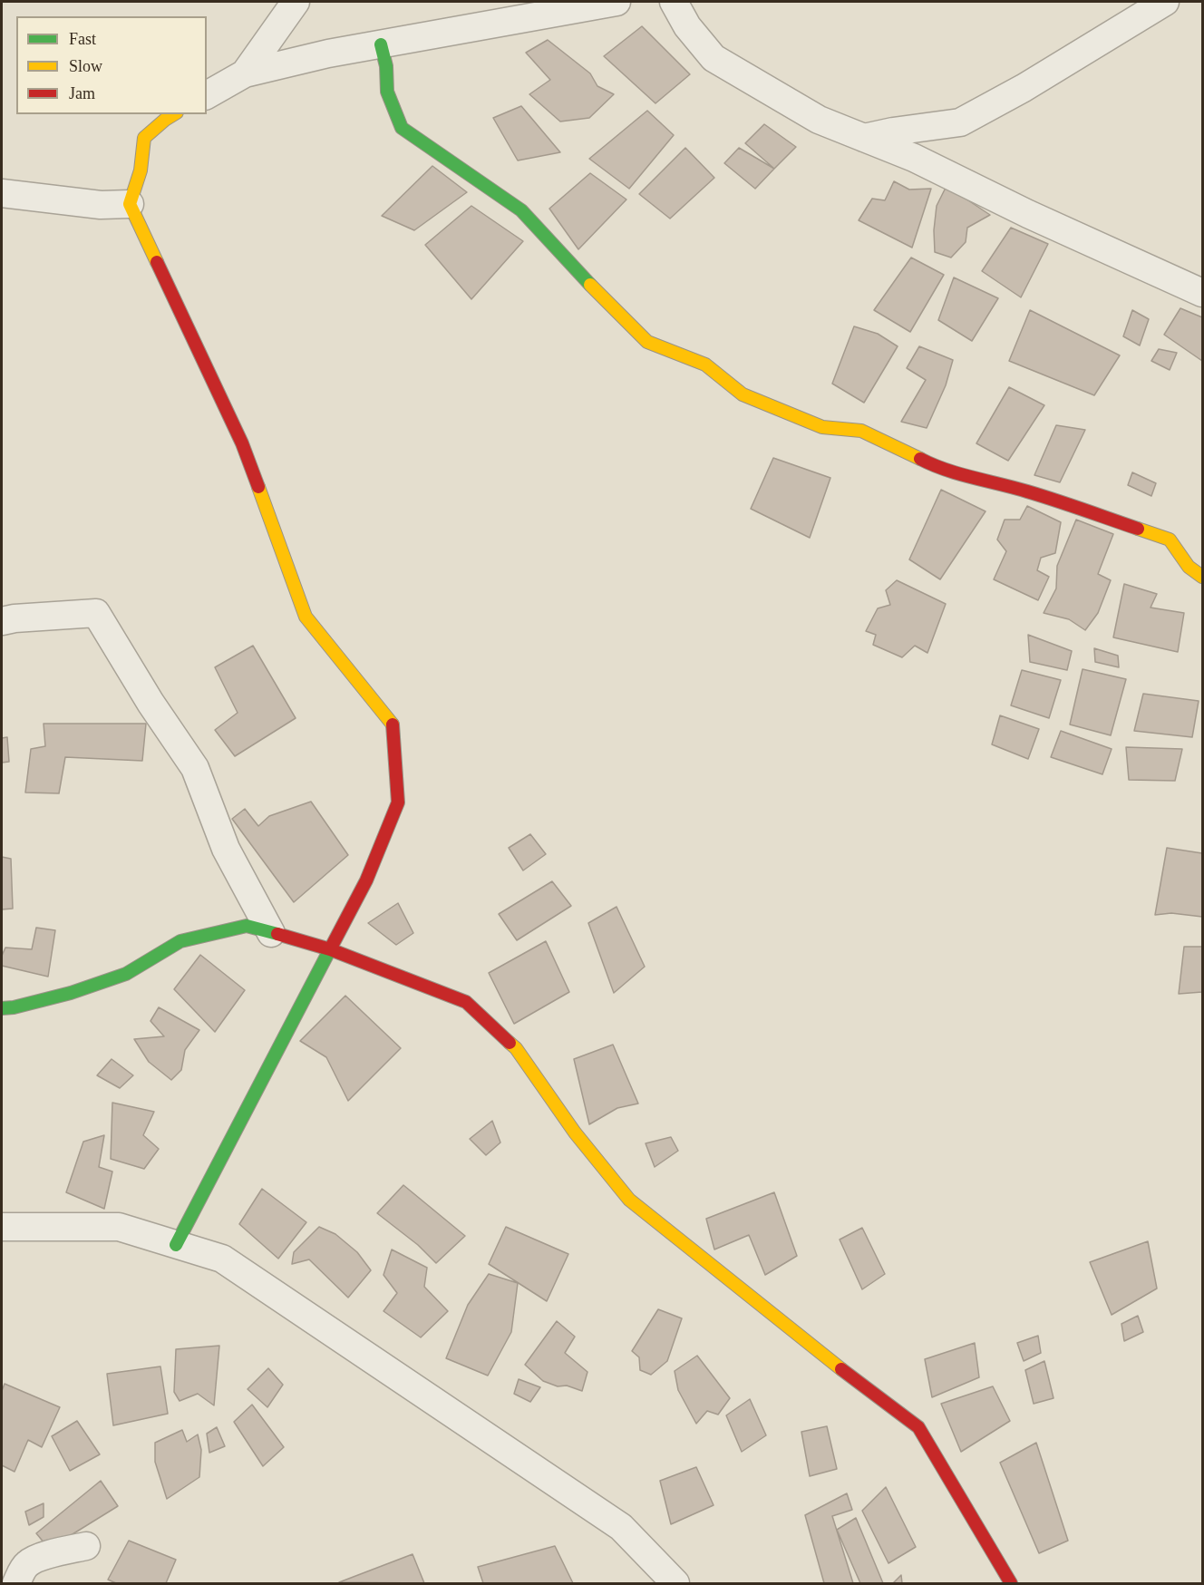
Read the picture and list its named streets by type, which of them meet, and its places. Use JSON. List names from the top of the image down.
{
  "legend": ["Fast", "Slow", "Jam"]
}
